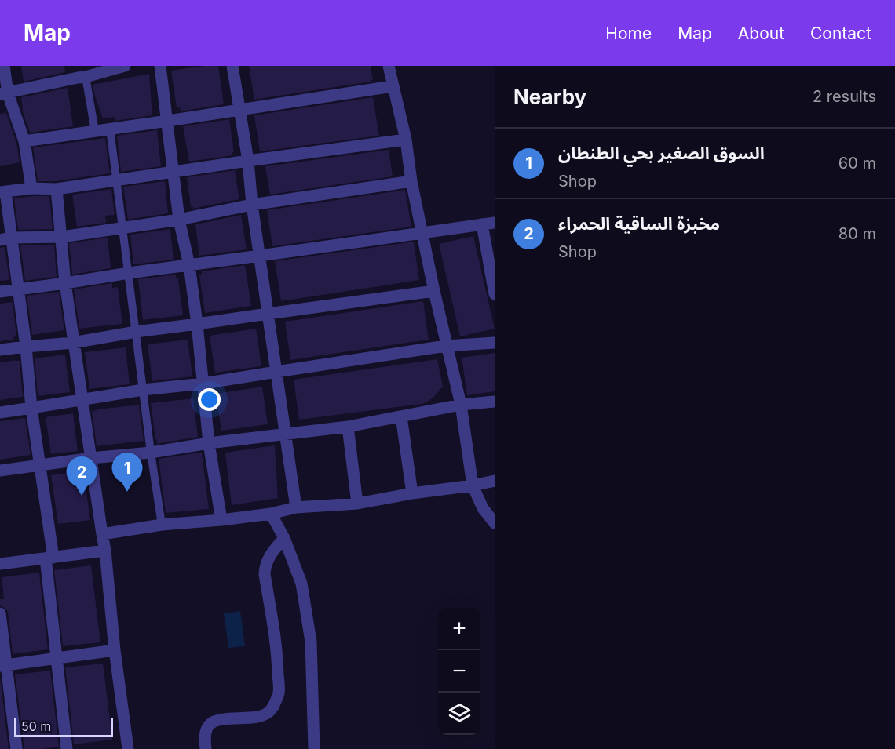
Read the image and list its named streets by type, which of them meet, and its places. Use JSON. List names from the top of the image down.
{
  "scale_bar": "50 m",
  "page": {
    "header": "Map",
    "nav": [
      "Home",
      "Map",
      "About",
      "Contact"
    ],
    "heading": ["Nearby", "2 results"],
    "list": [
      {
        "mark": "1",
        "name": "السوق الصغير بحي الطنطان",
        "note": "Shop",
        "value": "60 m"
      },
      {
        "mark": "2",
        "name": "مخبزة الساقية الحمراء",
        "note": "Shop",
        "value": "80 m"
      }
    ],
    "pins": ["1", "2"],
    "map_buttons": ["+", "−"],
    "scale": "50 m"
  }
}
